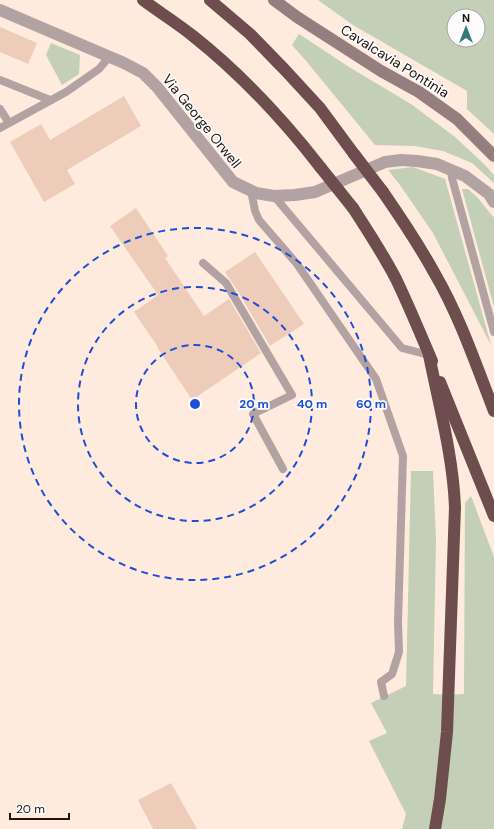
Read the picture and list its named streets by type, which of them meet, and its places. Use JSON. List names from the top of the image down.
{
  "streets": {
    "street": ["Cavalcavia Pontinia", "Via George Orwell"]
  },
  "scale_bar": "20 m",
  "north": "top",
  "rings": ["20 m", "40 m", "60 m"]
}
